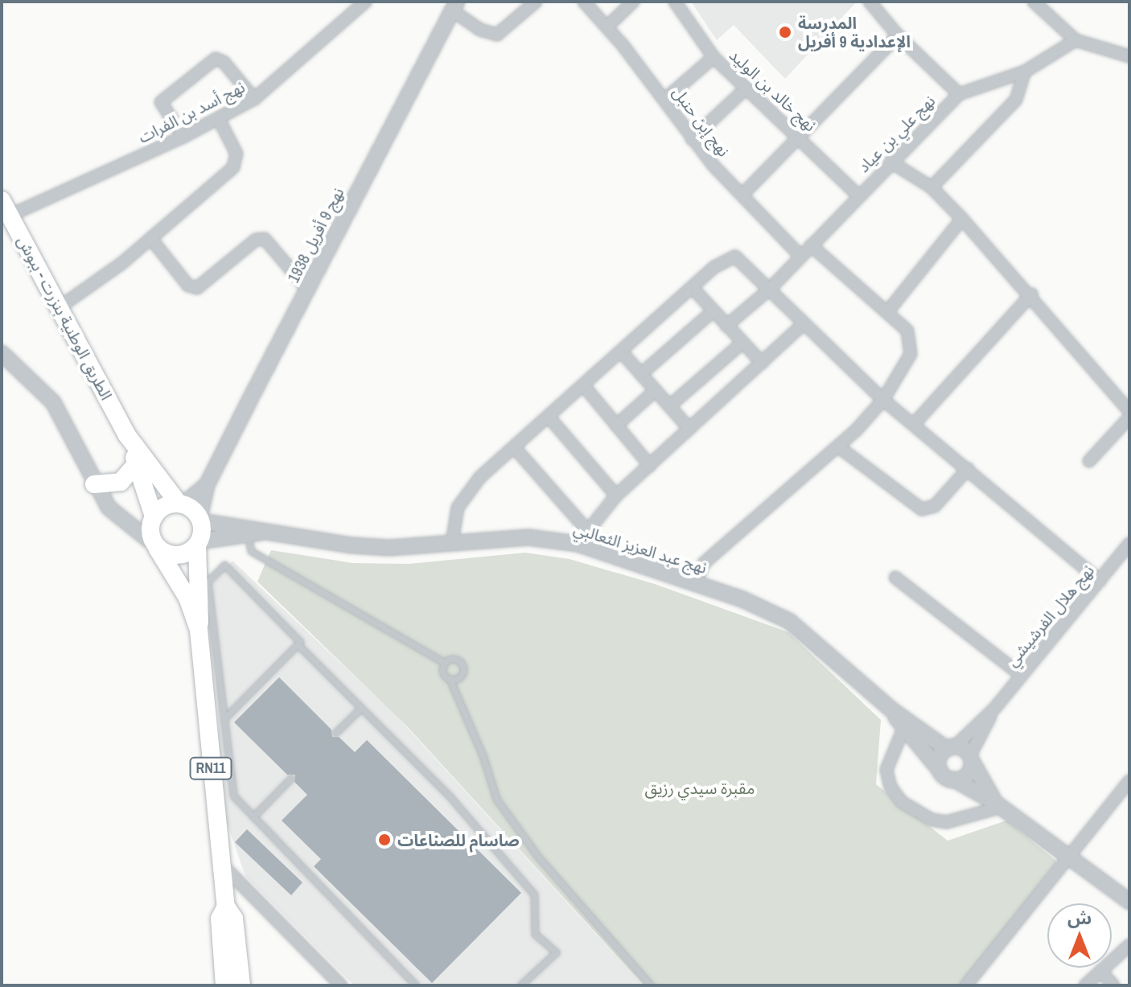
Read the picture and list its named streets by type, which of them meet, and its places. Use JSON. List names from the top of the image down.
{
  "streets": {
    "main road": ["الطريق الوطنية بنزرت - ببوش", "RN11"],
    "street": [
      "نهج خالد بن الوليد",
      "نهج أسد بن الفرات",
      "نهج إبن حنبل",
      "نهج علي بن عياد",
      "نهج 9 أفريل 1938",
      "نهج عبد العزيز الثعالبي",
      "نهج هلال الفرشيشي"
    ]
  },
  "crossings": [
    ["نهج خالد بن الوليد", "نهج علي بن عياد"],
    ["نهج أسد بن الفرات", "الطريق الوطنية بنزرت - ببوش"],
    ["نهج إبن حنبل", "نهج علي بن عياد"],
    ["الطريق الوطنية بنزرت - ببوش", "RN11"],
    ["نهج عبد العزيز الثعالبي", "نهج هلال الفرشيشي"]
  ],
  "parks": ["مقبرة سيدي رزيق"],
  "places": ["المدرسة الإعدادية 9 أفريل", "صاسام للصناعات"],
  "north": "top"
}
